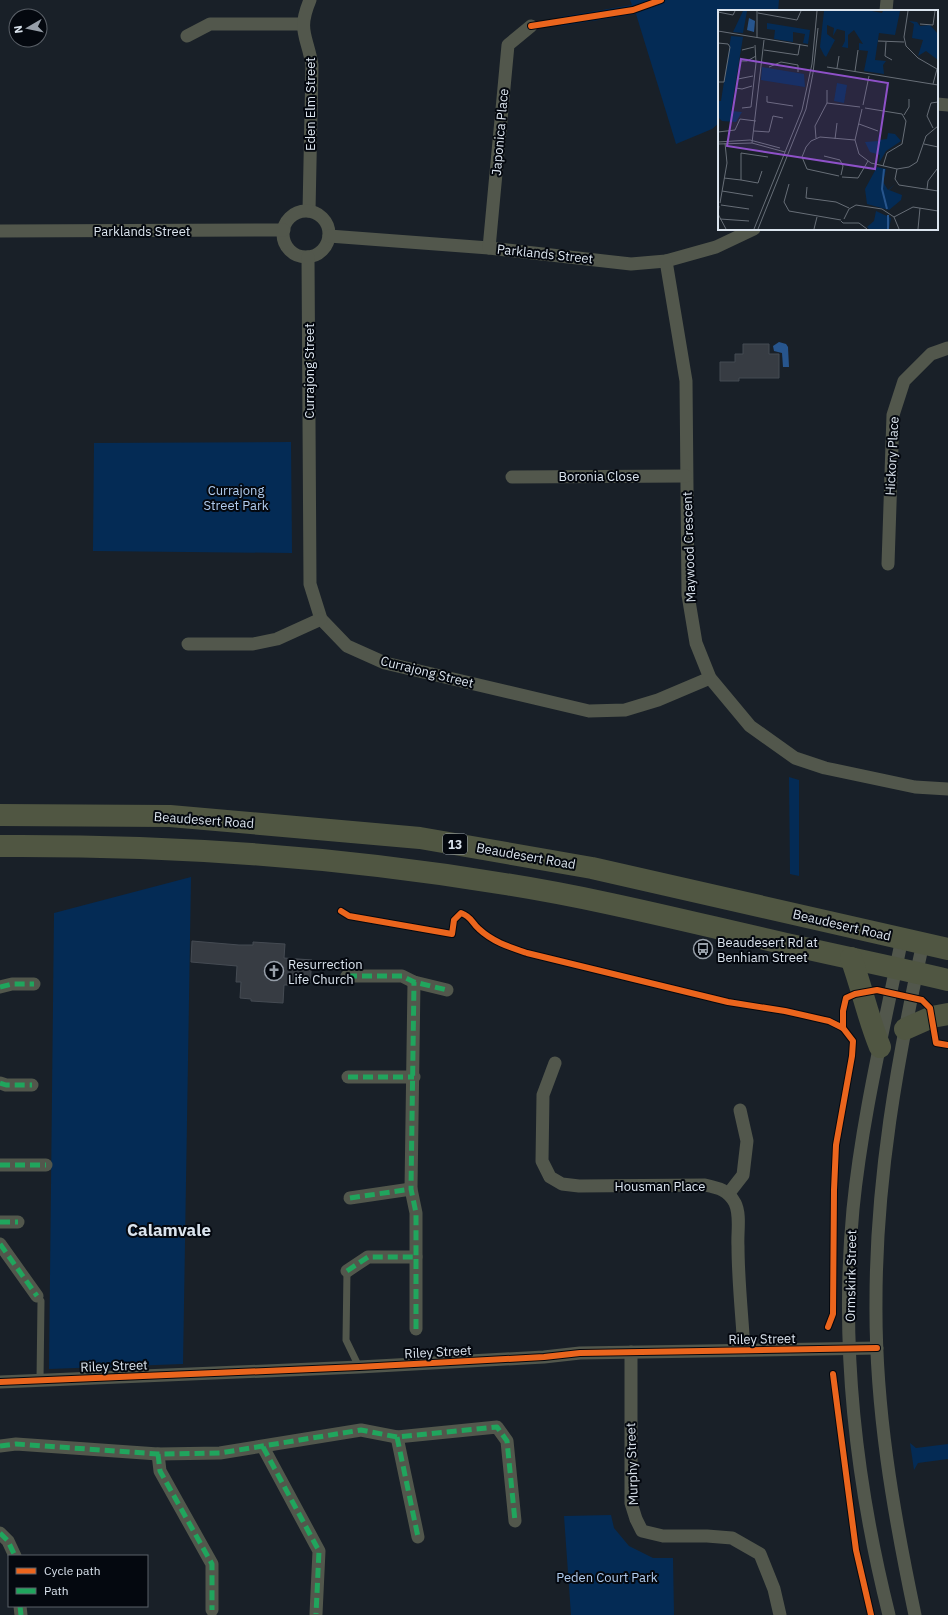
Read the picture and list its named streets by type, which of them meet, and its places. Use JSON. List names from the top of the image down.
{
  "streets": {
    "highway": ["Beaudesert Road", "13"],
    "street": [
      "Eden Elm Street",
      "Japonica Place",
      "Parklands Street",
      "Currajong Street",
      "Hickory Place",
      "Boronia Close",
      "Maywood Crescent",
      "Housman Place",
      "Ormskirk Street",
      "Riley Street",
      "Murphy Street"
    ]
  },
  "crossings": [
    ["Eden Elm Street", "Parklands Street"],
    ["Eden Elm Street", "Currajong Street"],
    ["Japonica Place", "Parklands Street"],
    ["Parklands Street", "Currajong Street"],
    ["Parklands Street", "Maywood Crescent"],
    ["Currajong Street", "Maywood Crescent"],
    ["Boronia Close", "Maywood Crescent"],
    ["Beaudesert Road", "Ormskirk Street"],
    ["Ormskirk Street", "Riley Street"],
    ["Riley Street", "Murphy Street"]
  ],
  "districts": ["Calamvale"],
  "parks": ["Currajong Street Park", "Peden Court Park"],
  "places": {
    "bus stop": ["Beaudesert Rd at Benhiam Street"],
    "church": ["Resurrection Life Church"]
  },
  "legend": ["Cycle path", "Path"],
  "north": "left"
}
